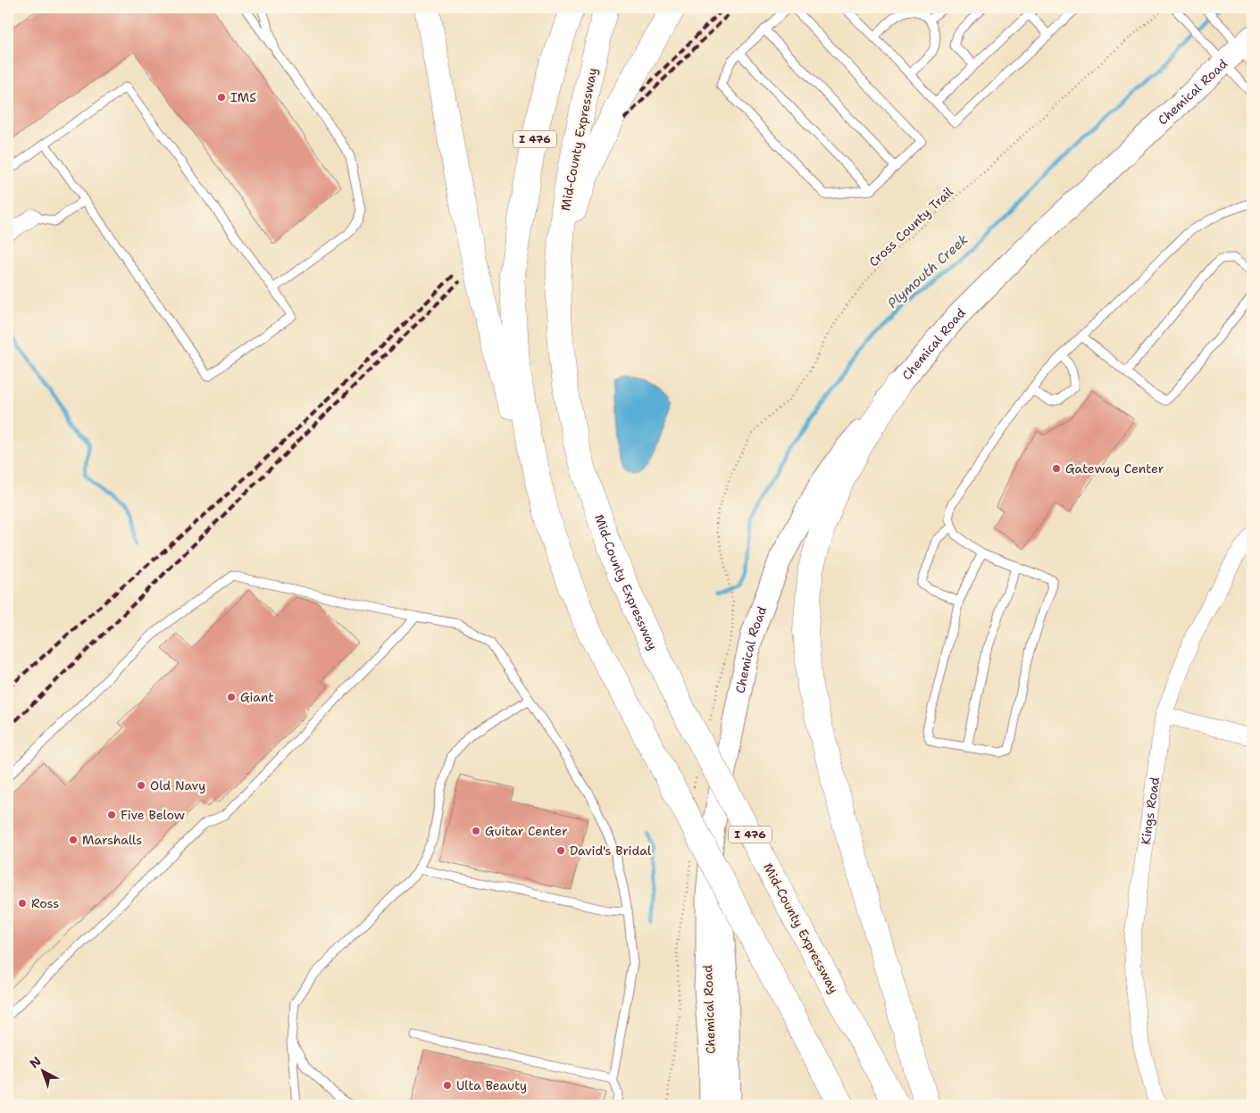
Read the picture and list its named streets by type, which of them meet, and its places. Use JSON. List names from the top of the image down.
{
  "streets": {
    "highway": ["I 476", "Mid-County Expressway"],
    "main road": ["Chemical Road"],
    "street": ["Kings Road"],
    "path": ["Cross County Trail"]
  },
  "water": ["Plymouth Creek"],
  "places": [
    "IMS",
    "Gateway Center",
    "Giant",
    "Old Navy",
    "Five Below",
    "Guitar Center",
    "Marshalls",
    "David's Bridal",
    "Ross",
    "Ulta Beauty"
  ],
  "north": "top left"
}
